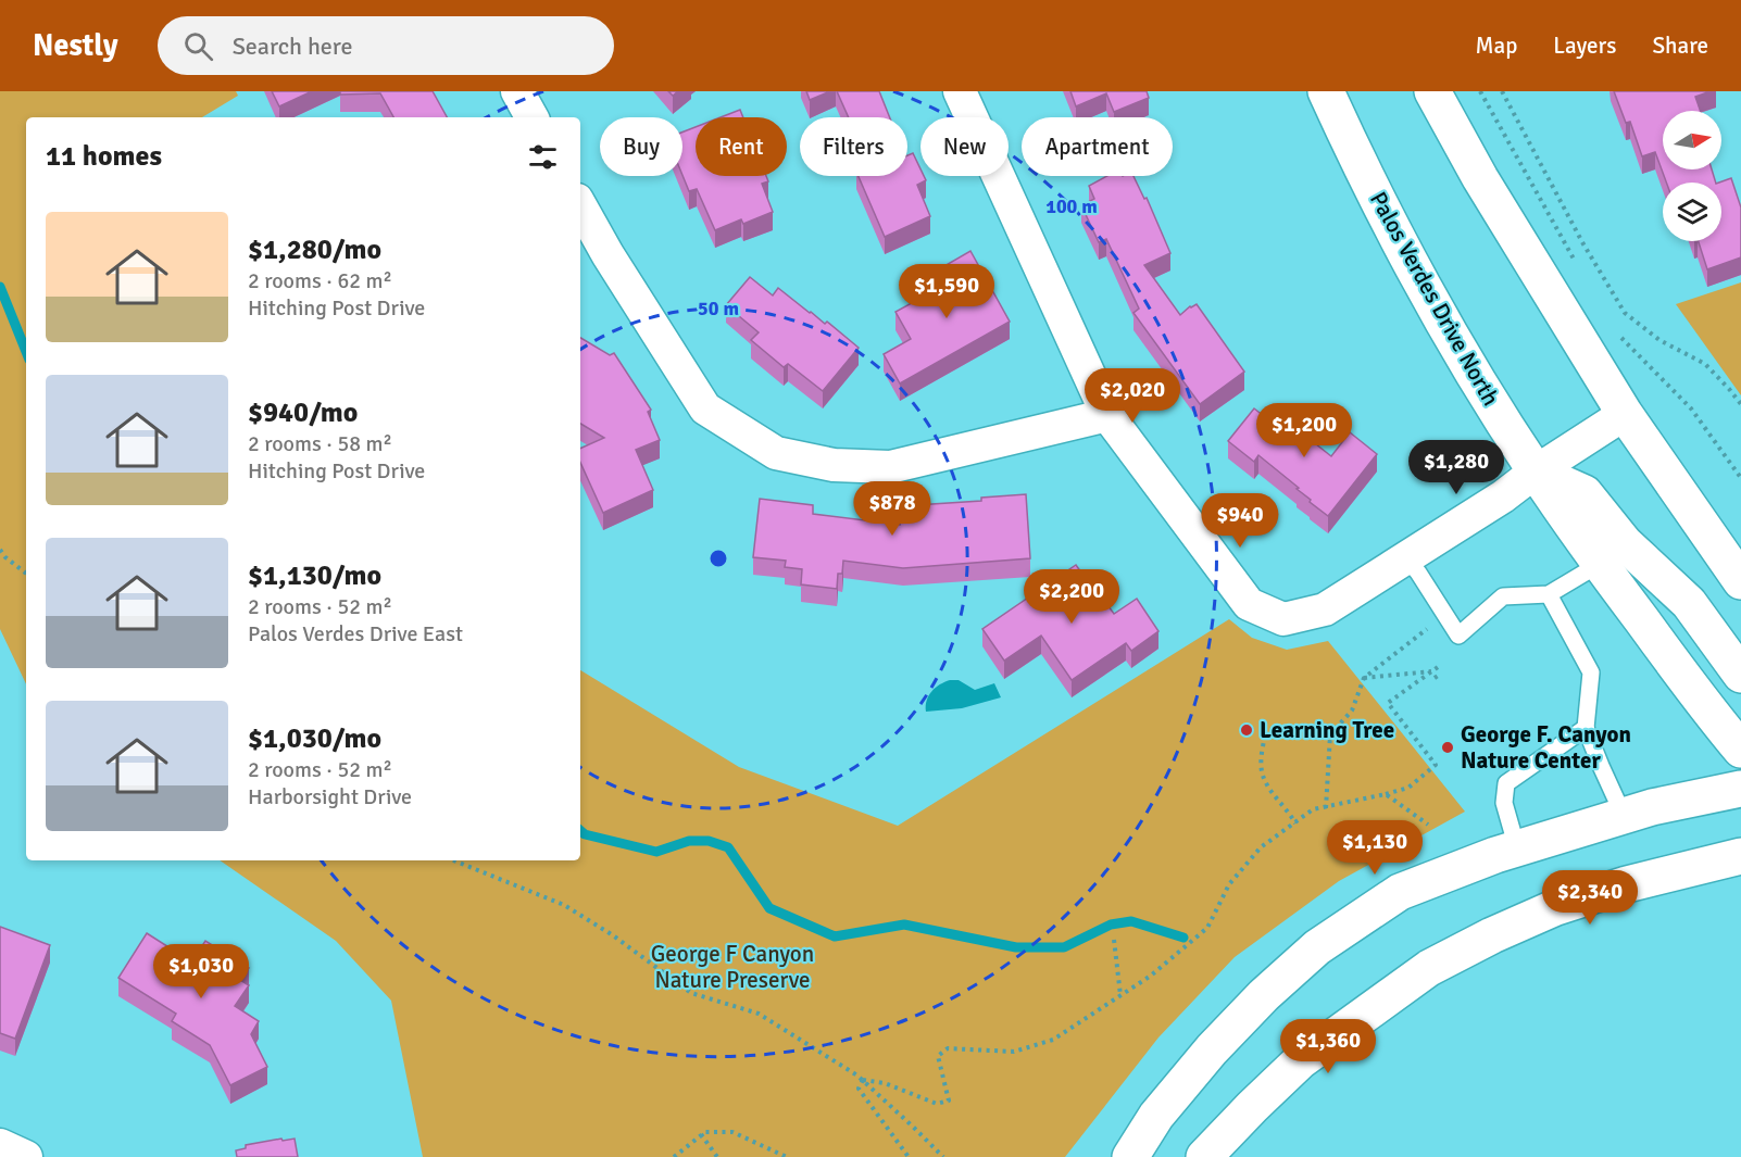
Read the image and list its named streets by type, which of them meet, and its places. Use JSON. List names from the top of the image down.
{
  "streets": {
    "main road": ["Palos Verdes Drive North"]
  },
  "parks": ["George F Canyon Nature Preserve"],
  "places": ["Learning Tree", "George F. Canyon Nature Center"],
  "north": "right",
  "page": {
    "header": "Nestly",
    "search": "Search here",
    "nav": ["Map", "Layers", "Share"],
    "chip": [
      "Buy",
      "Rent",
      "Filters",
      "New",
      "Apartment"
    ],
    "heading": "11 homes",
    "list": [
      {
        "name": "$1,280/mo",
        "note": "2 rooms · 62 m² · Hitching Post Drive"
      },
      {
        "name": "$940/mo",
        "note": "2 rooms · 58 m² · Hitching Post Drive"
      },
      {
        "name": "$1,130/mo",
        "note": "2 rooms · 52 m² · Palos Verdes Drive East"
      },
      {
        "name": "$1,030/mo",
        "note": "2 rooms · 52 m² · Harborsight Drive"
      }
    ],
    "price": [
      "$1,590",
      "$2,020",
      "$1,200",
      "$1,280",
      "$878",
      "$940",
      "$2,200",
      "$1,130",
      "$2,340",
      "$1,030",
      "$1,360"
    ]
  },
  "rings": ["100 m", "50 m"]
}
